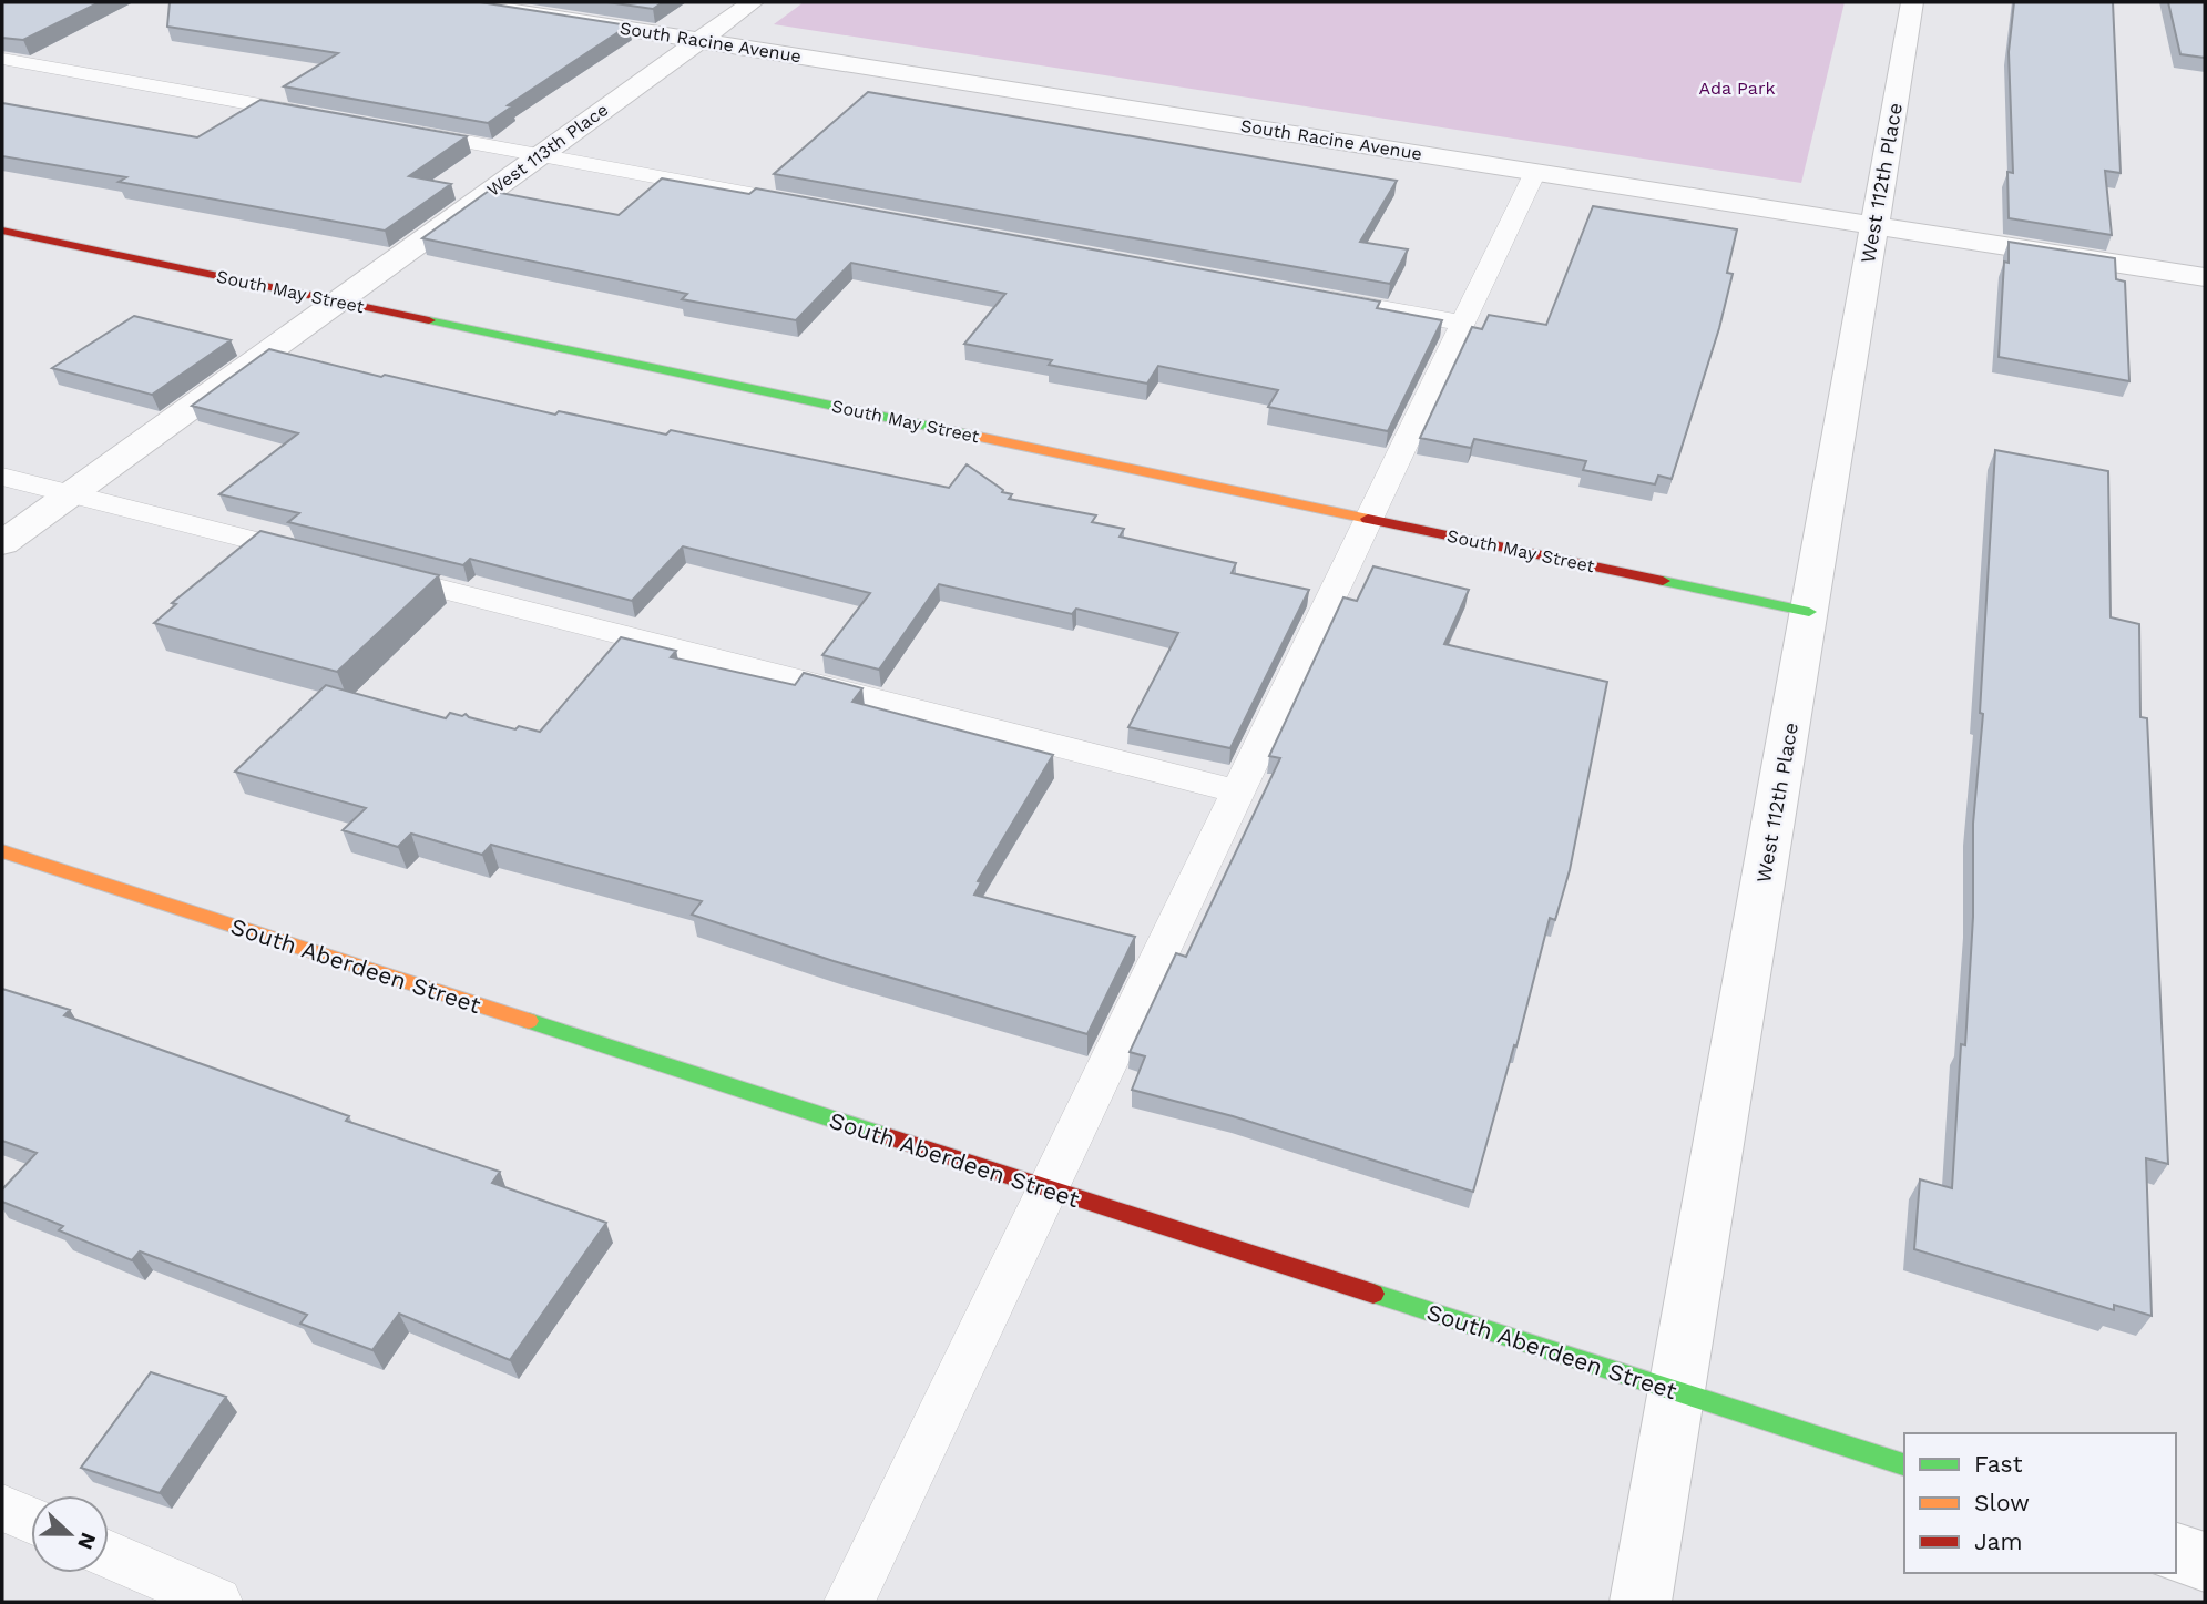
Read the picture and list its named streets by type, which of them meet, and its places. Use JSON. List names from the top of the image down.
{
  "streets": {
    "street": [
      "South Racine Avenue",
      "West 113th Place",
      "West 112th Place",
      "South May Street",
      "South Aberdeen Street"
    ]
  },
  "crossings": [
    ["South Racine Avenue", "West 113th Place"],
    ["South Racine Avenue", "West 112th Place"],
    ["West 113th Place", "South May Street"],
    ["West 112th Place", "South May Street"],
    ["West 112th Place", "South Aberdeen Street"]
  ],
  "parks": ["Ada Park"],
  "legend": ["Fast", "Slow", "Jam"],
  "north": "right"
}
